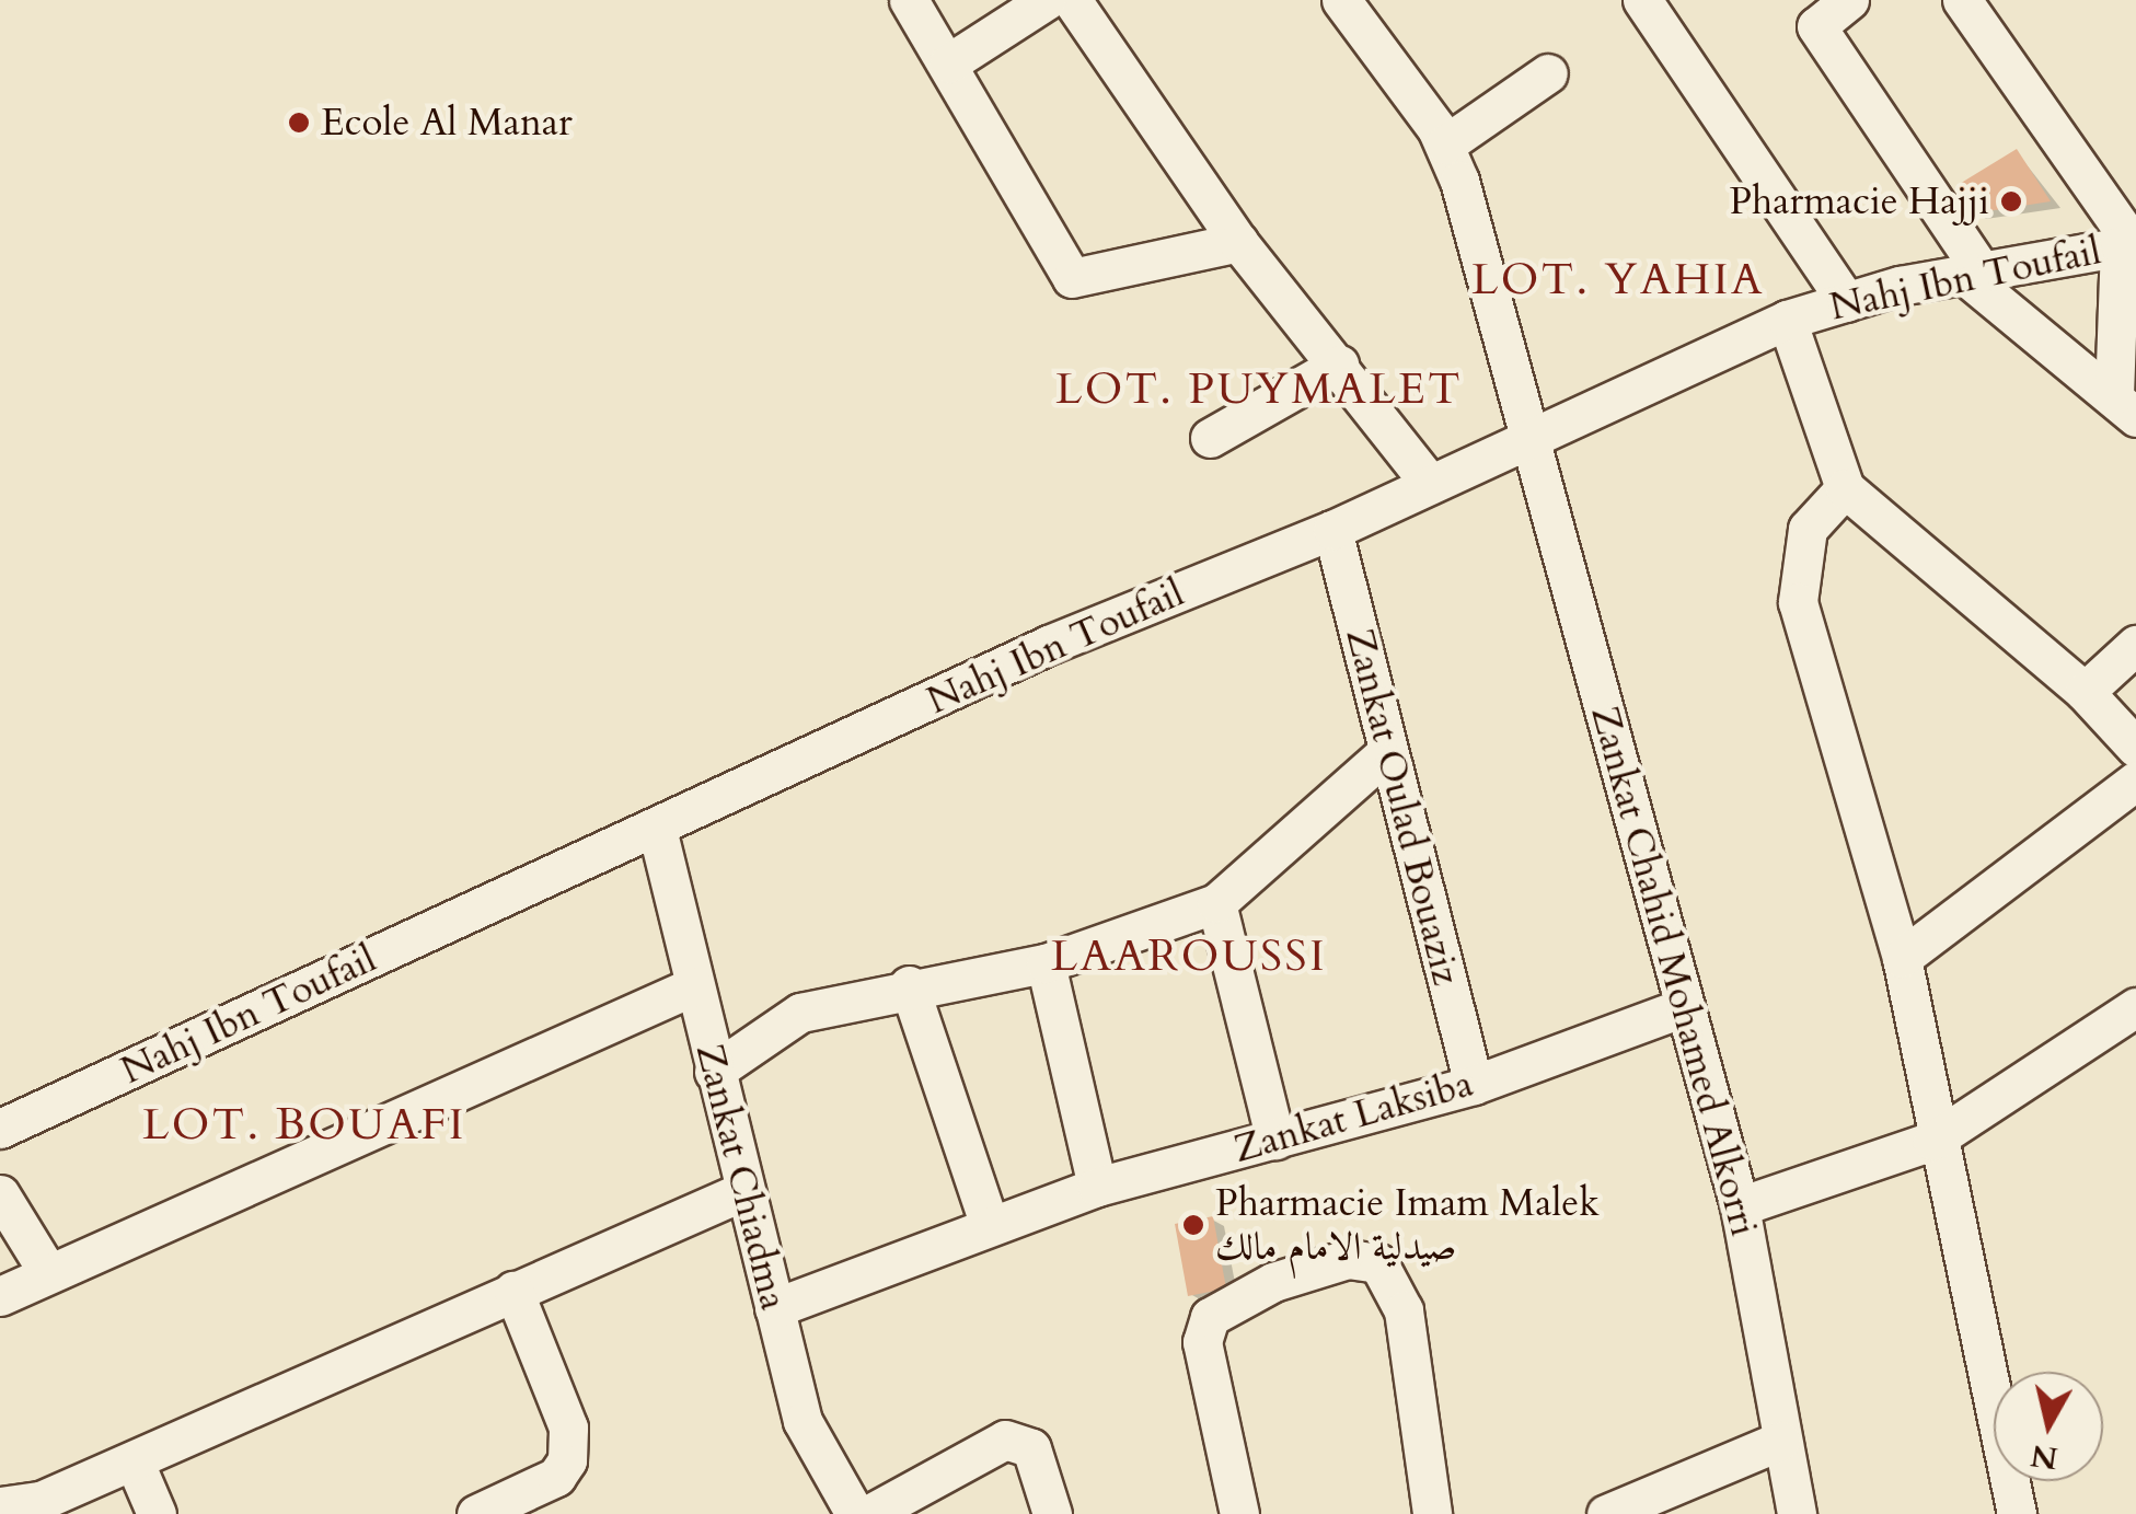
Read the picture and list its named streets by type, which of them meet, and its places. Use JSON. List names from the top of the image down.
{
  "streets": {
    "street": [
      "Nahj Ibn Toufail",
      "Zankat Oulad Bouaziz",
      "Zankat Chahid Mohamed Alkorri",
      "Zankat Laksiba",
      "Zankat Chiadma"
    ]
  },
  "crossings": [
    ["Nahj Ibn Toufail", "Zankat Oulad Bouaziz"],
    ["Nahj Ibn Toufail", "Zankat Chahid Mohamed Alkorri"],
    ["Nahj Ibn Toufail", "Zankat Chiadma"],
    ["Zankat Oulad Bouaziz", "Zankat Laksiba"],
    ["Zankat Chahid Mohamed Alkorri", "Zankat Laksiba"],
    ["Zankat Laksiba", "Zankat Chiadma"]
  ],
  "districts": [
    "LOT. YAHIA",
    "LOT. PUYMALET",
    "LAAROUSSI",
    "LOT. BOUAFI"
  ],
  "places": ["Ecole Al Manar", "Pharmacie Hajji", "Pharmacie Imam Malek صيدلية الامام مالك"],
  "north": "bottom"
}
